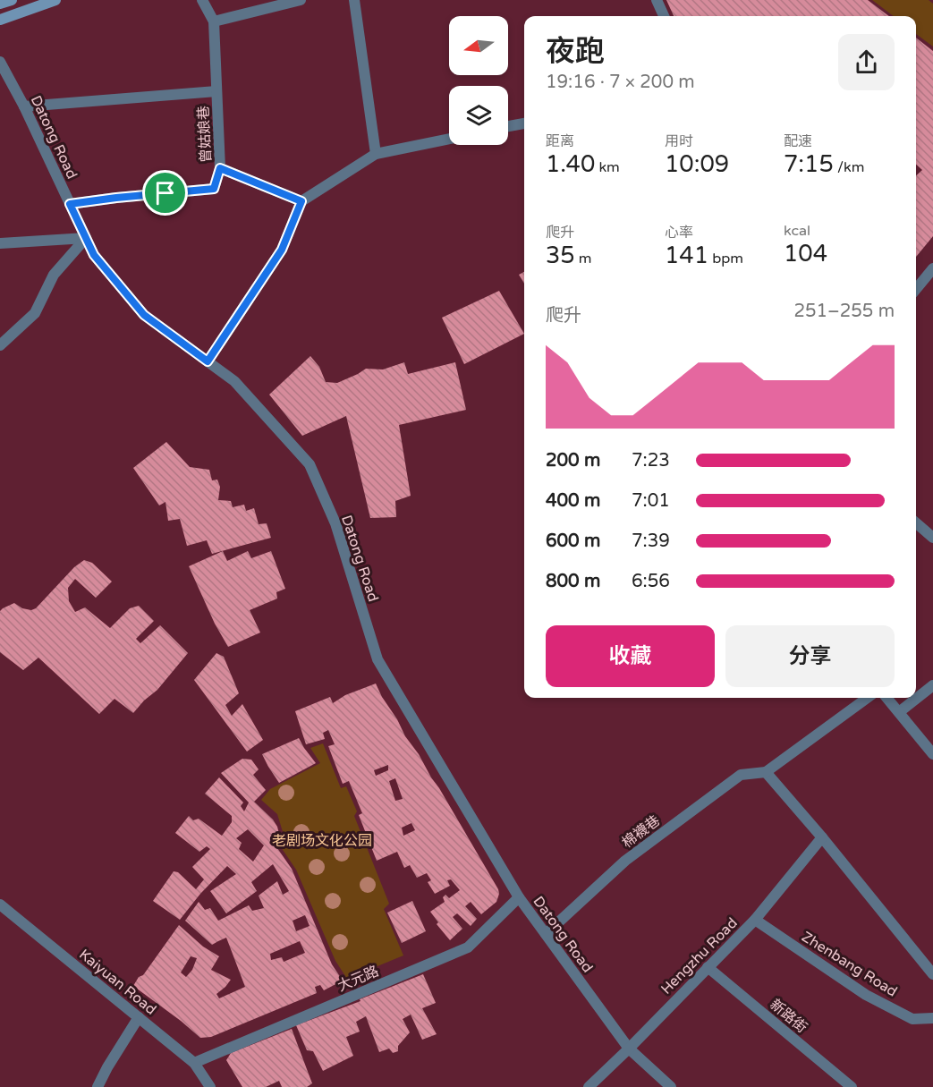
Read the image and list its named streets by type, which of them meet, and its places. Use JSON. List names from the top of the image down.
{
  "streets": {
    "street": [
      "曾姑娘巷",
      "Datong Road",
      "棉襪巷",
      "Hengzhu Road",
      "Zhenbang Road",
      "大元路",
      "Kaiyuan Road",
      "新路街"
    ]
  },
  "crossings": [
    ["曾姑娘巷", "Datong Road"],
    ["Datong Road", "棉襪巷"],
    ["Datong Road", "Hengzhu Road"],
    ["Datong Road", "大元路"],
    ["Hengzhu Road", "Zhenbang Road"],
    ["Hengzhu Road", "新路街"],
    ["大元路", "Kaiyuan Road"]
  ],
  "parks": ["老剧场文化公园"],
  "north": "left",
  "page": {
    "heading": ["夜跑", "19:16 · 7 × 200 m"],
    "stats": [
      ["距离", "1.40 km"],
      ["用时", "10:09"],
      ["配速", "7:15 /km"],
      ["爬升", "35 m"],
      ["心率", "141 bpm"],
      ["kcal", "104"]
    ],
    "chart": ["爬升", "251–255 m"],
    "list": [
      {
        "name": "200 m",
        "note": "7:23"
      },
      {
        "name": "400 m",
        "note": "7:01"
      },
      {
        "name": "600 m",
        "note": "7:39"
      },
      {
        "name": "800 m",
        "note": "6:56"
      }
    ],
    "buttons": ["收藏", "分享"]
  }
}
